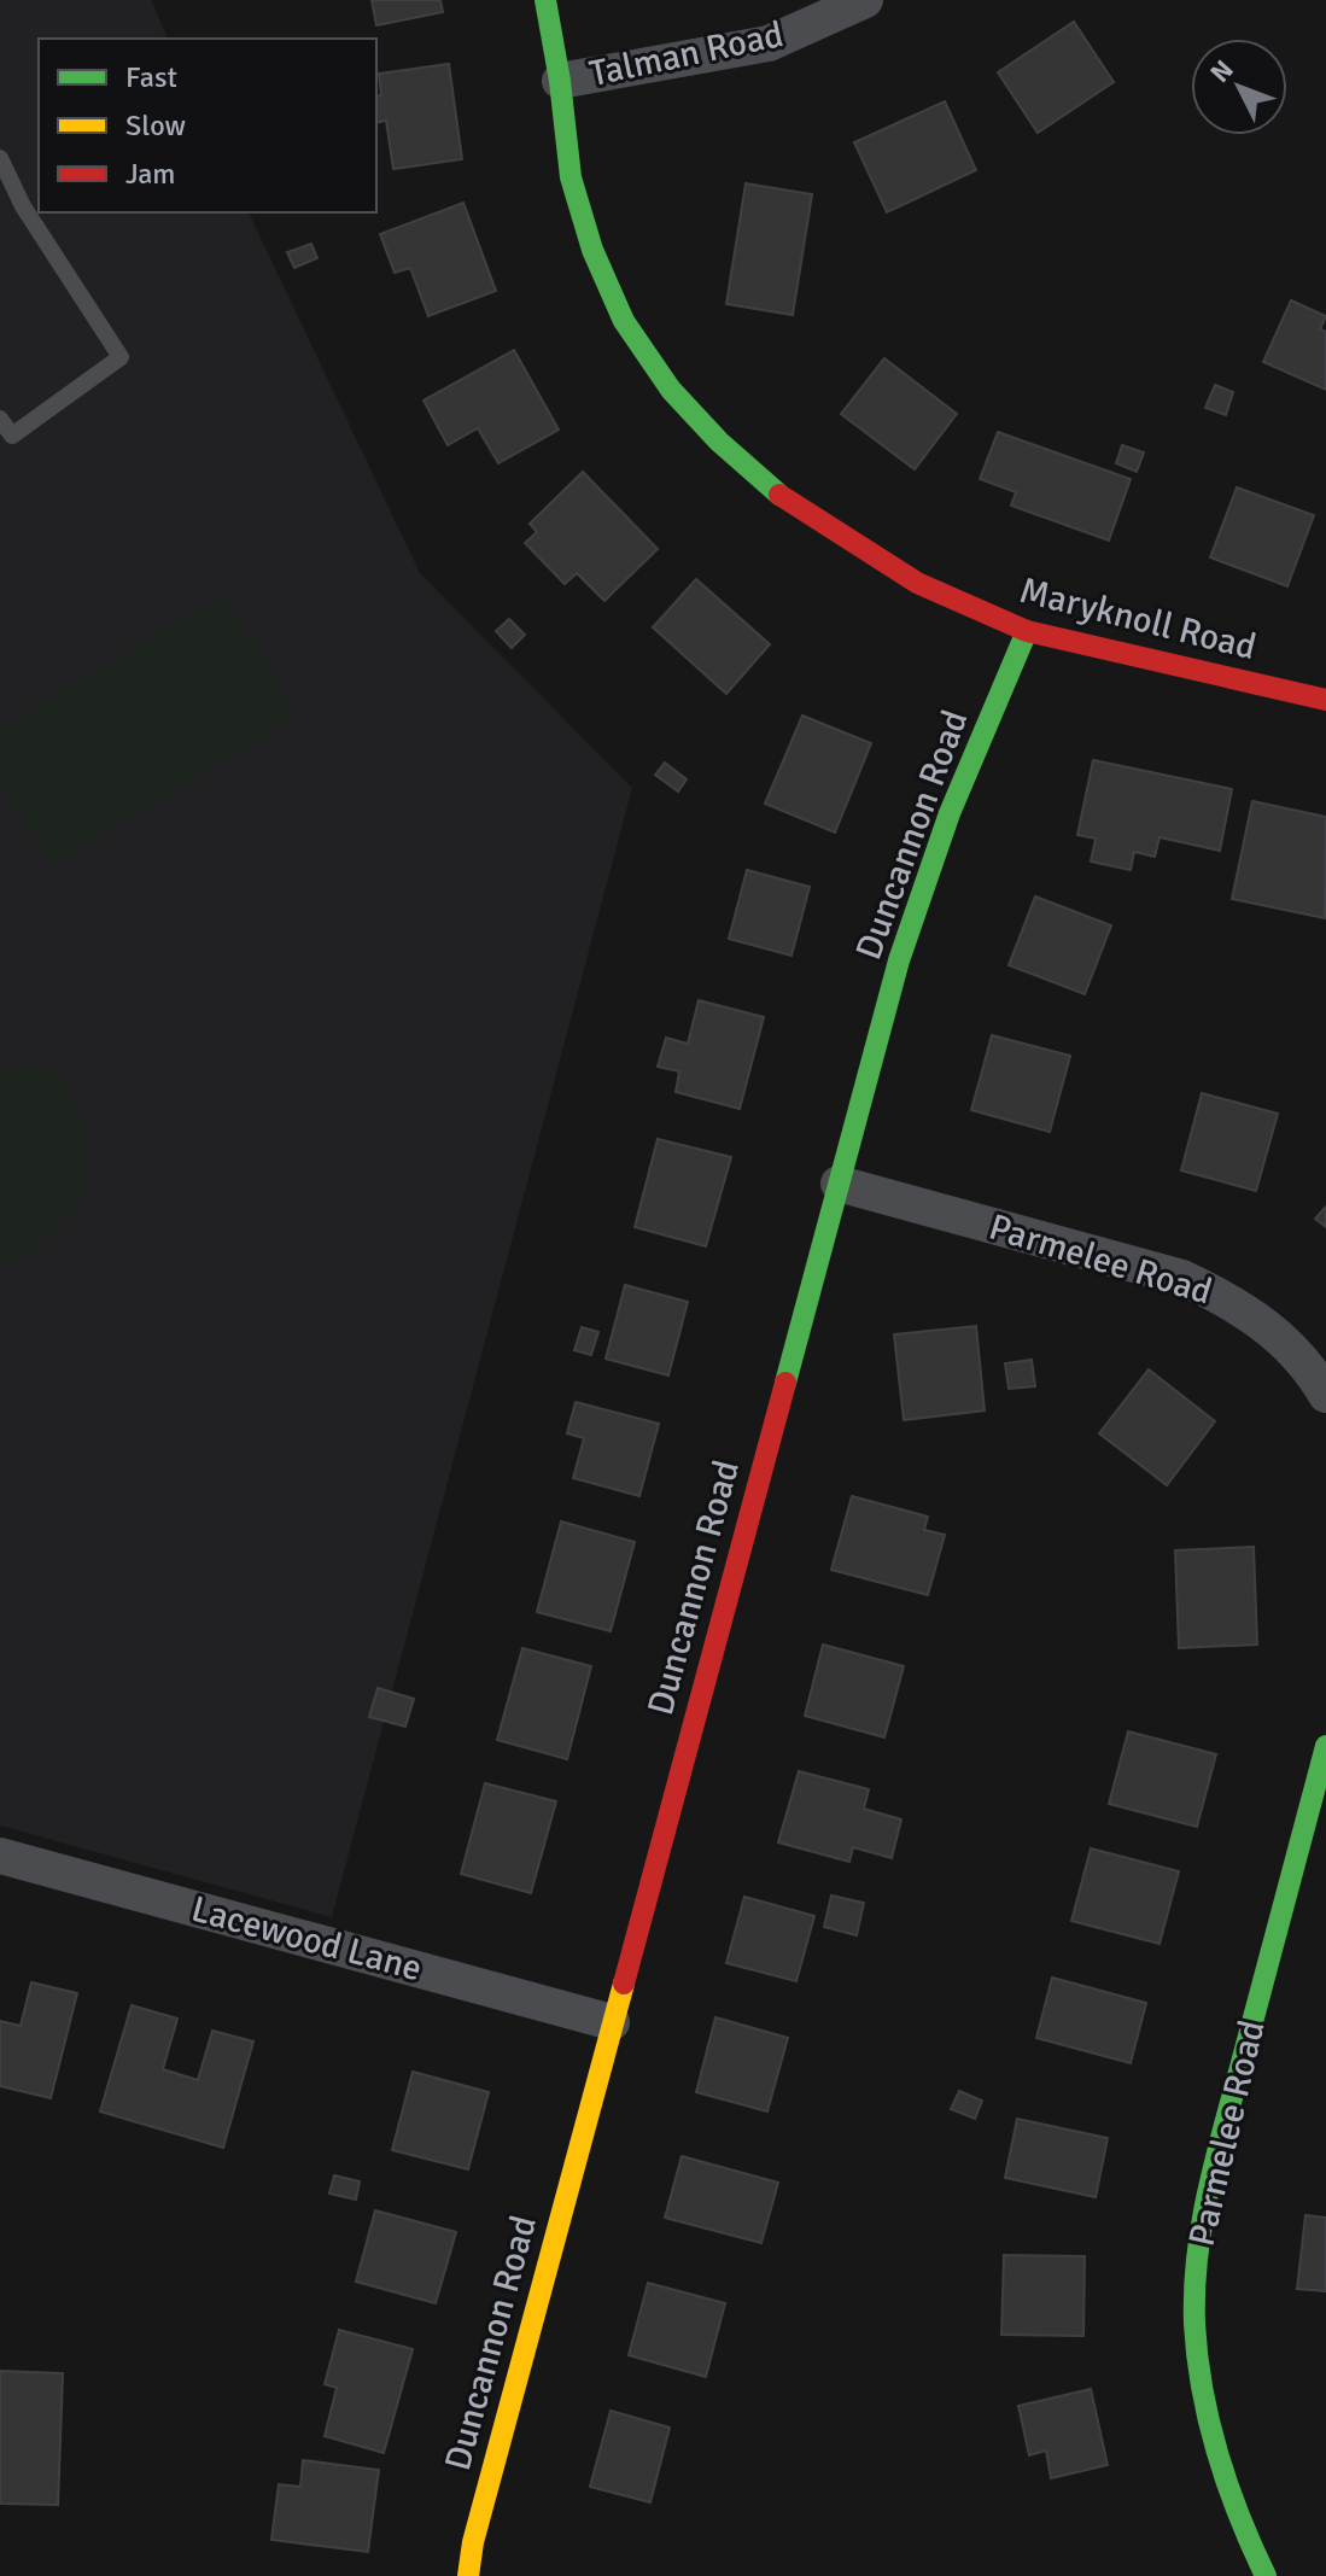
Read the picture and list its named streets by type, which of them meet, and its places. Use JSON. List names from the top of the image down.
{
  "streets": {
    "street": [
      "Talman Road",
      "Maryknoll Road",
      "Duncannon Road",
      "Parmelee Road",
      "Lacewood Lane"
    ]
  },
  "crossings": [
    ["Talman Road", "Maryknoll Road"],
    ["Maryknoll Road", "Duncannon Road"],
    ["Duncannon Road", "Parmelee Road"],
    ["Duncannon Road", "Lacewood Lane"]
  ],
  "legend": ["Fast", "Slow", "Jam"],
  "north": "top left"
}
